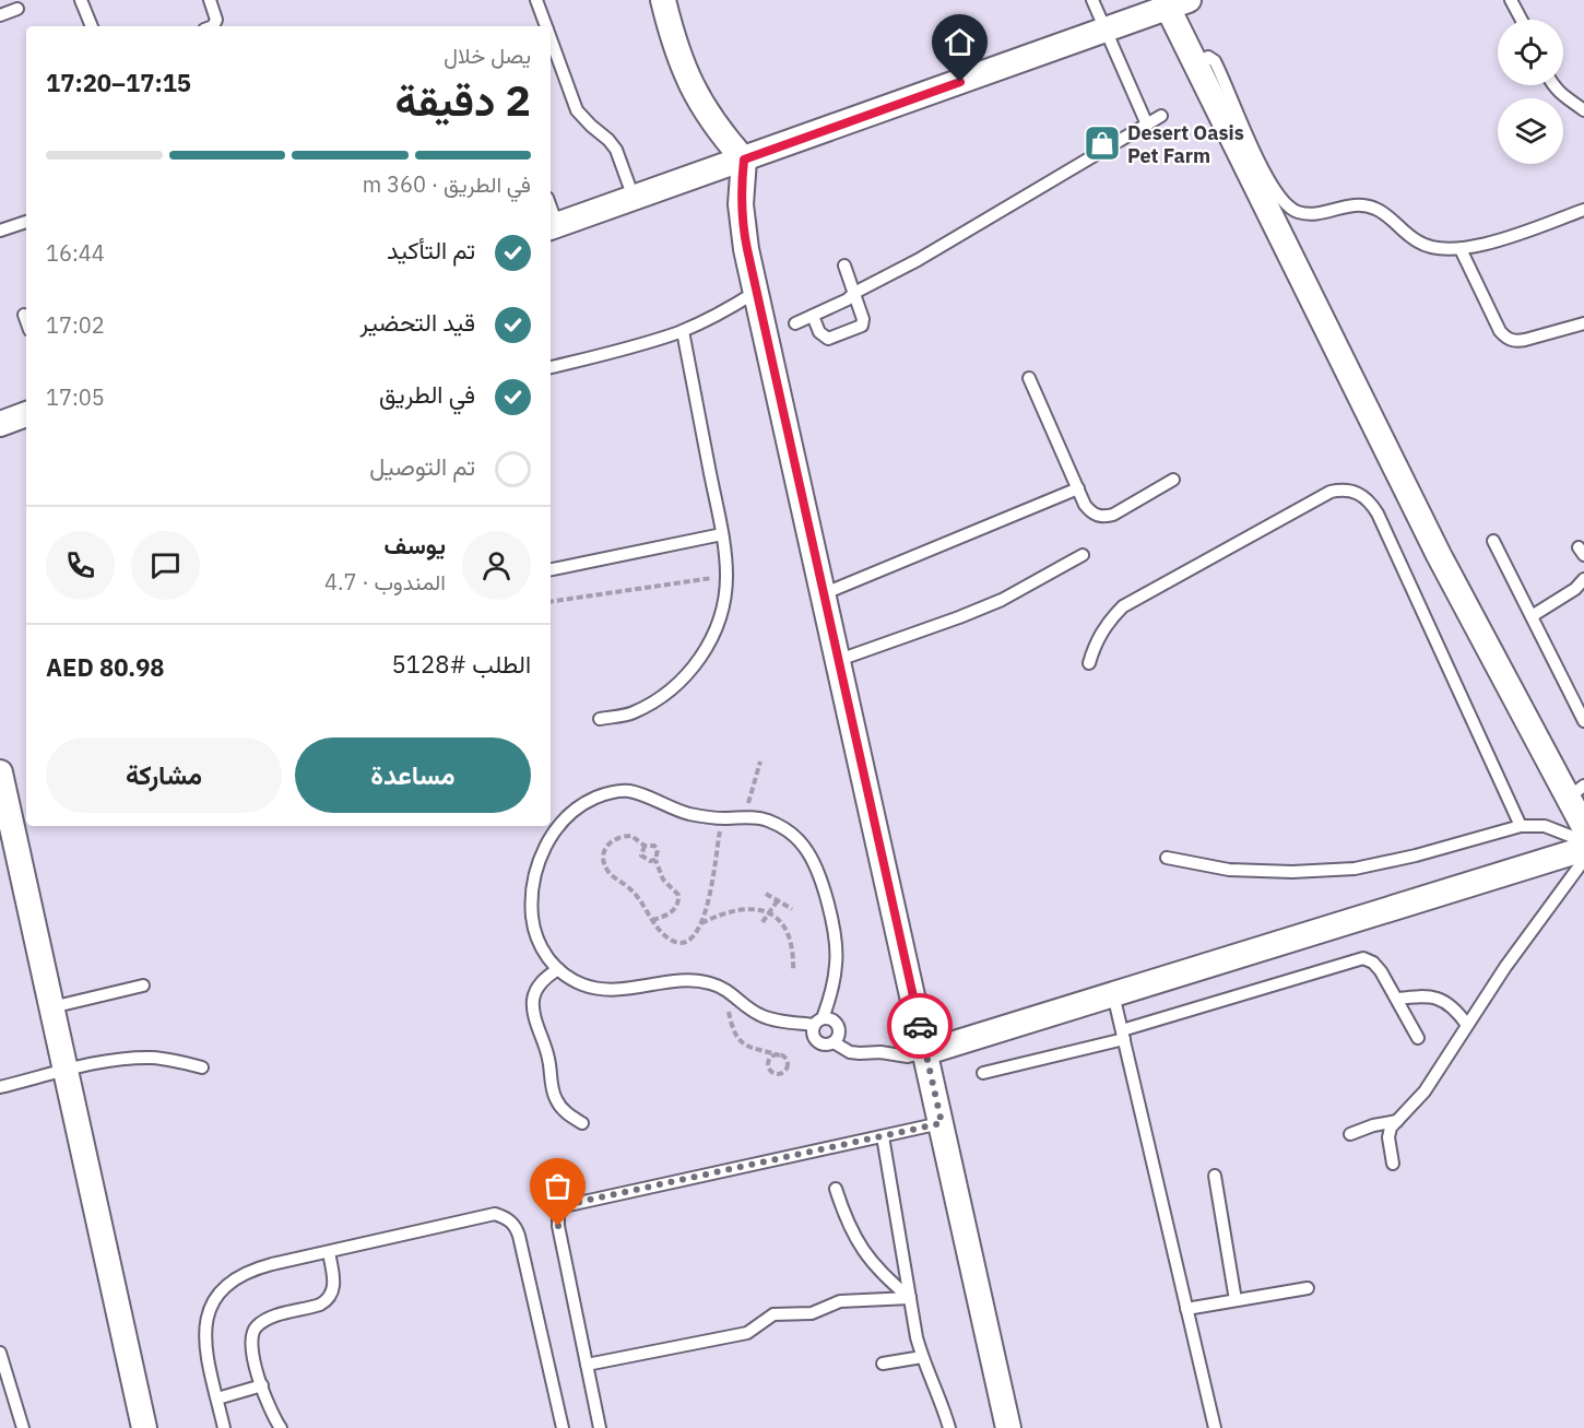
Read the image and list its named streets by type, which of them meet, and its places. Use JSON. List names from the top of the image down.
{
  "places": {
    "shop": ["Desert Oasis Pet Farm"]
  },
  "page": {
    "heading": ["2 دقيقة", "يصل خلال", "17:15–17:20"],
    "panel": [
      "يوسف",
      "المندوب · 4.7",
      "الطلب #5128",
      "AED 80.98"
    ],
    "bar": "في الطريق · 360 m",
    "list": [
      ["تم التأكيد", "16:44"],
      ["قيد التحضير", "17:02"],
      ["في الطريق", "17:05"],
      "تم التوصيل"
    ],
    "buttons": ["مساعدة", "مشاركة"]
  }
}
